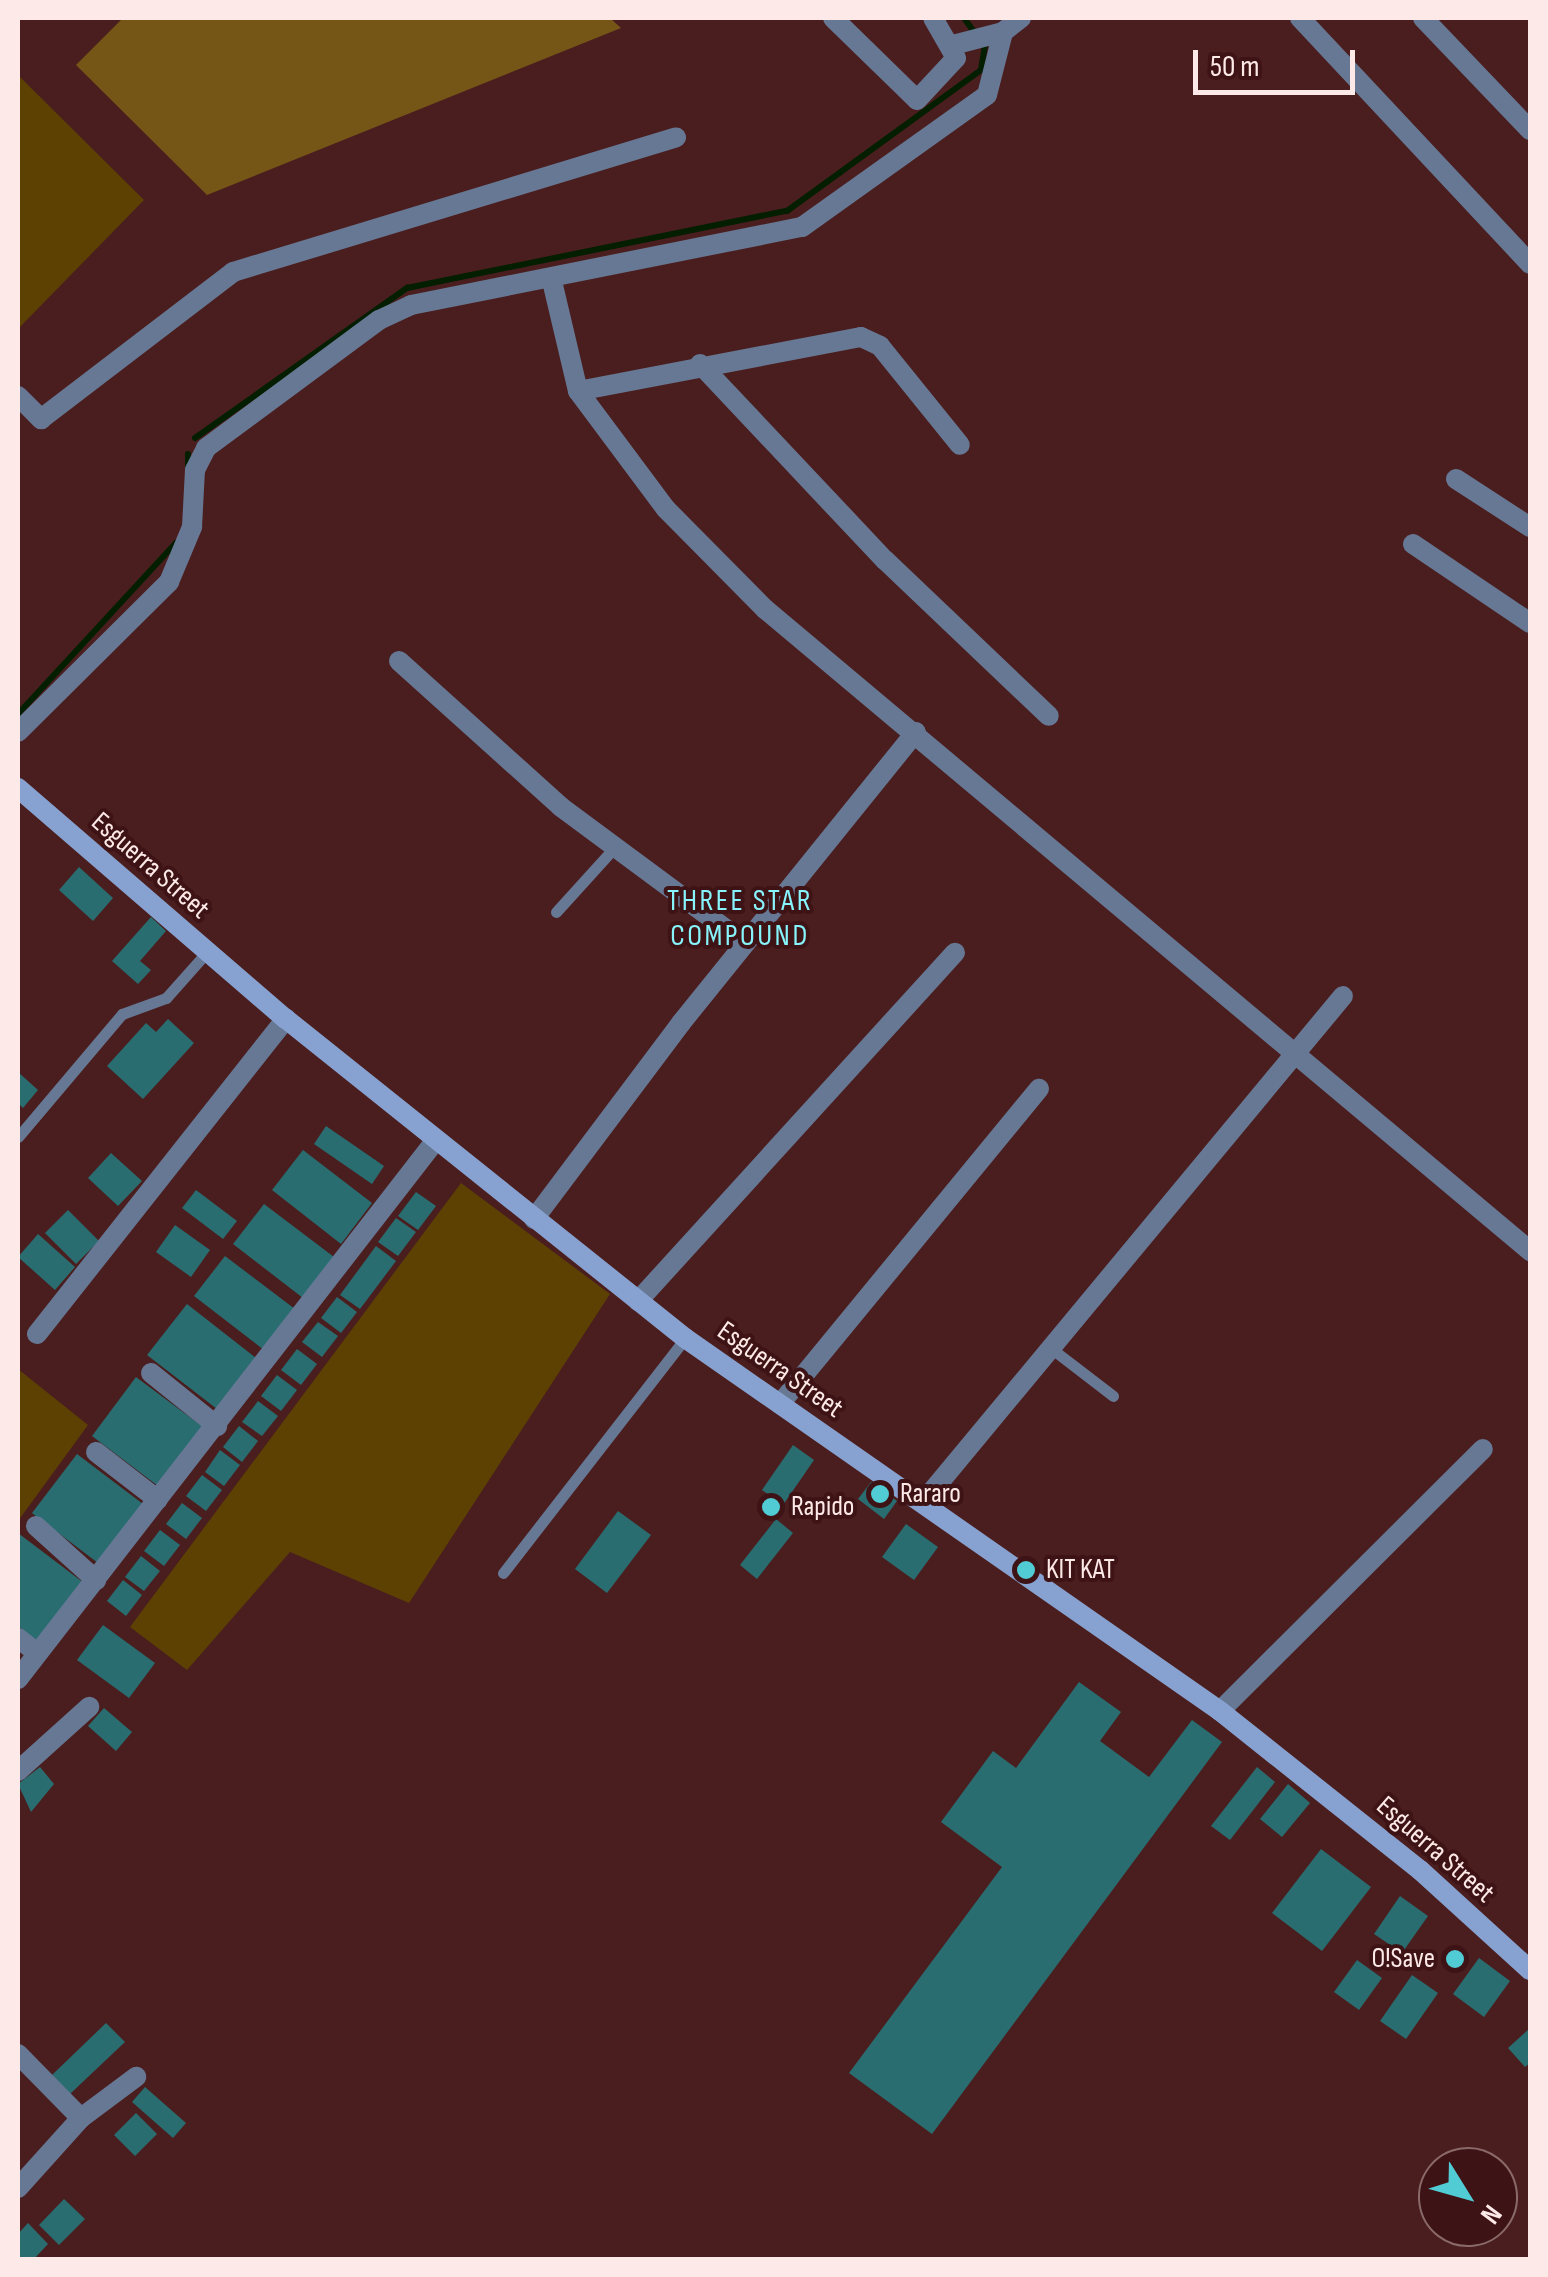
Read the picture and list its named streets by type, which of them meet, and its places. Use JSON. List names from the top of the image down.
{
  "streets": {
    "main road": ["Esguerra Street"]
  },
  "districts": ["THREE STAR COMPOUND"],
  "places": [
    "Rararo",
    "Rapido",
    "KIT KAT",
    "O!Save"
  ],
  "scale_bar": "50 m",
  "north": "bottom right"
}
